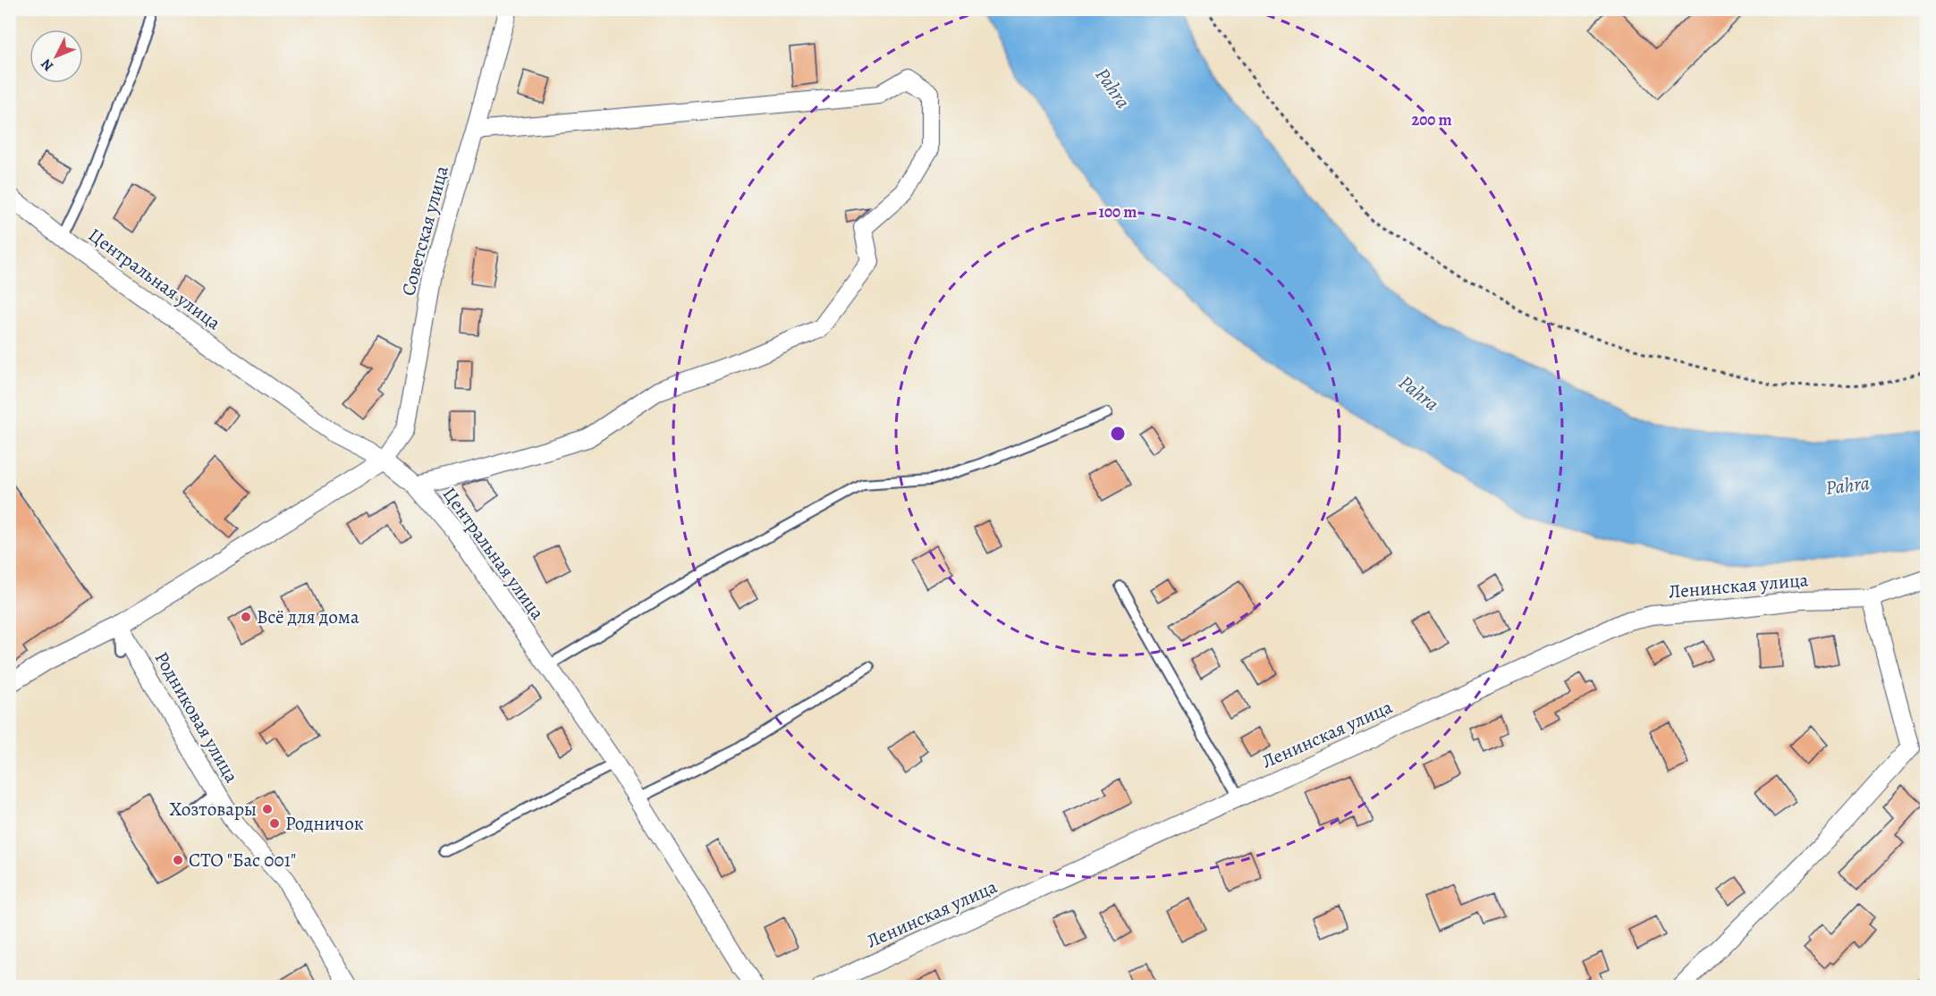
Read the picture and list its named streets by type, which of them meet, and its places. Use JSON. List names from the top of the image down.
{
  "streets": {
    "street": [
      "Советская улица",
      "Центральная улица",
      "Ленинская улица",
      "Родниковая улица"
    ]
  },
  "crossings": [
    ["Советская улица", "Центральная улица"]
  ],
  "water": ["Pahra"],
  "places": [
    "Всё для дома",
    "Хозтовары",
    "Родничок",
    "СТО \"Бас 001\""
  ],
  "north": "bottom left",
  "rings": ["200 m", "100 m"]
}
